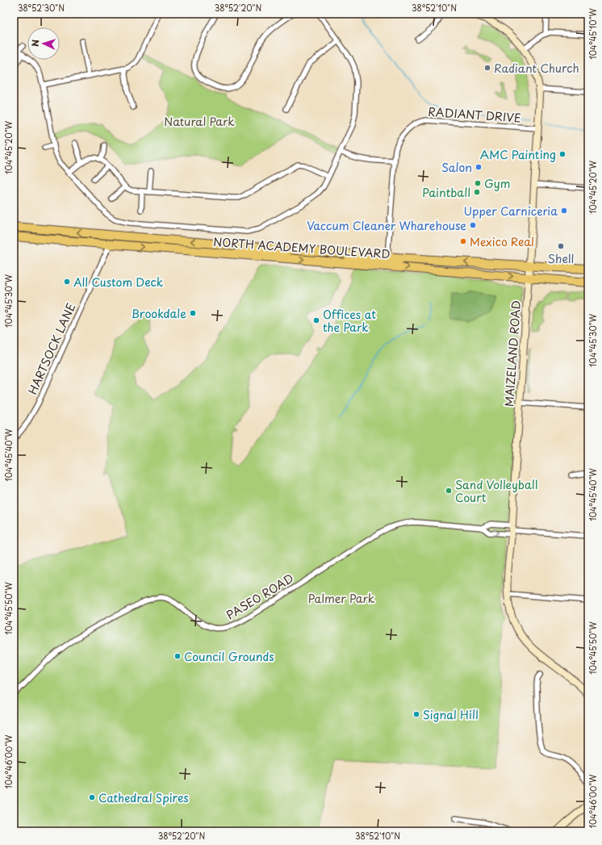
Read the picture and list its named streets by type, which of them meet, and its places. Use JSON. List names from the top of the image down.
{
  "streets": {
    "highway": ["NORTH ACADEMY BOULEVARD"],
    "main road": ["MAIZELAND ROAD"],
    "street": ["RADIANT DRIVE", "HARTSOCK LANE", "PASEO ROAD"]
  },
  "crossings": [
    ["RADIANT DRIVE", "NORTH ACADEMY BOULEVARD"],
    ["RADIANT DRIVE", "MAIZELAND ROAD"],
    ["NORTH ACADEMY BOULEVARD", "HARTSOCK LANE"],
    ["NORTH ACADEMY BOULEVARD", "MAIZELAND ROAD"],
    ["MAIZELAND ROAD", "PASEO ROAD"]
  ],
  "parks": ["Natural Park", "Palmer Park"],
  "places": [
    "Radiant Church",
    "AMC Painting",
    "Salon",
    "Gym",
    "Paintball",
    "Upper Carniceria",
    "Vaccum Cleaner Wharehouse",
    "Mexico Real",
    "Shell",
    "All Custom Deck",
    "Brookdale",
    "Offices at the Park",
    "Sand Volleyball Court",
    "Council Grounds",
    "Signal Hill",
    "Cathedral Spires"
  ],
  "north": "left",
  "coordinates": [
    "38°52'30\"N",
    "38°52'20\"N",
    "38°52'10\"N",
    "104°45'10\"W",
    "104°45'20\"W",
    "104°45'30\"W",
    "104°45'40\"W",
    "104°45'50\"W",
    "104°46'00\"W"
  ]
}
